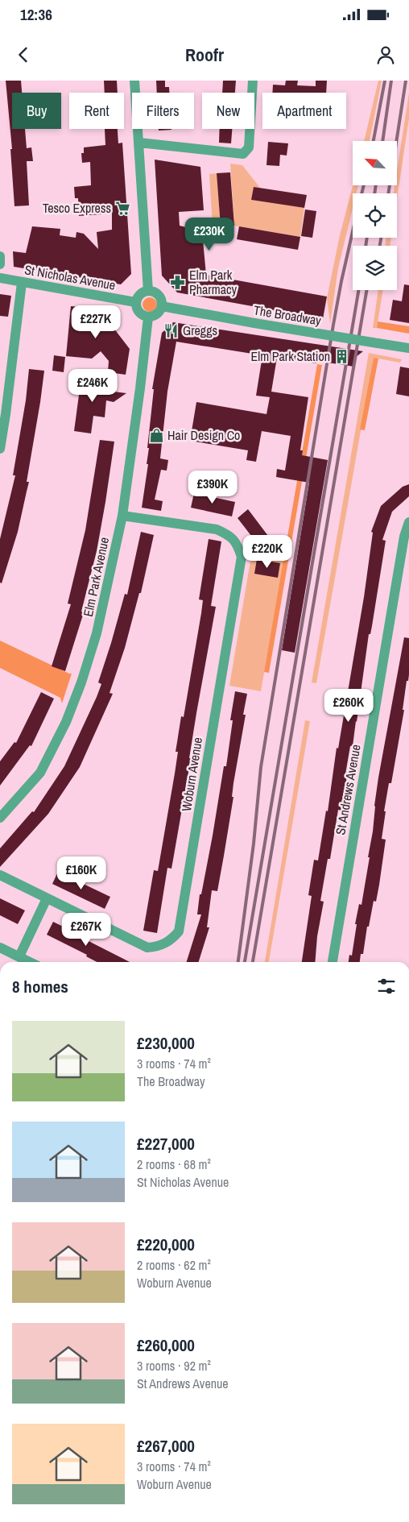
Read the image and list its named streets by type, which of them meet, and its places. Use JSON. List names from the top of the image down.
{
  "streets": {
    "street": [
      "St Nicholas Avenue",
      "The Broadway",
      "Elm Park Avenue",
      "Woburn Avenue",
      "St Andrews Avenue"
    ]
  },
  "crossings": [
    ["St Nicholas Avenue", "The Broadway"],
    ["St Nicholas Avenue", "Elm Park Avenue"],
    ["The Broadway", "Elm Park Avenue"],
    ["Elm Park Avenue", "Woburn Avenue"]
  ],
  "places": {
    "supermarket": ["Tesco Express"],
    "pharmacy": ["Elm Park Pharmacy"],
    "restaurant": ["Greggs"],
    "building": ["Elm Park Station"],
    "shop": ["Hair Design Co"]
  },
  "north": "top left",
  "page": {
    "status": "12:36",
    "header": "Roofr",
    "chip": [
      "Buy",
      "Rent",
      "Filters",
      "New",
      "Apartment"
    ],
    "price": [
      "£230K",
      "£227K",
      "£246K",
      "£390K",
      "£220K",
      "£260K",
      "£160K",
      "£267K"
    ],
    "heading": "8 homes",
    "list": [
      {
        "name": "£230,000",
        "note": "3 rooms · 74 m² · The Broadway"
      },
      {
        "name": "£227,000",
        "note": "2 rooms · 68 m² · St Nicholas Avenue"
      },
      {
        "name": "£220,000",
        "note": "2 rooms · 62 m² · Woburn Avenue"
      },
      {
        "name": "£260,000",
        "note": "3 rooms · 92 m² · St Andrews Avenue"
      },
      {
        "name": "£267,000",
        "note": "3 rooms · 74 m² · Woburn Avenue"
      }
    ]
  }
}
